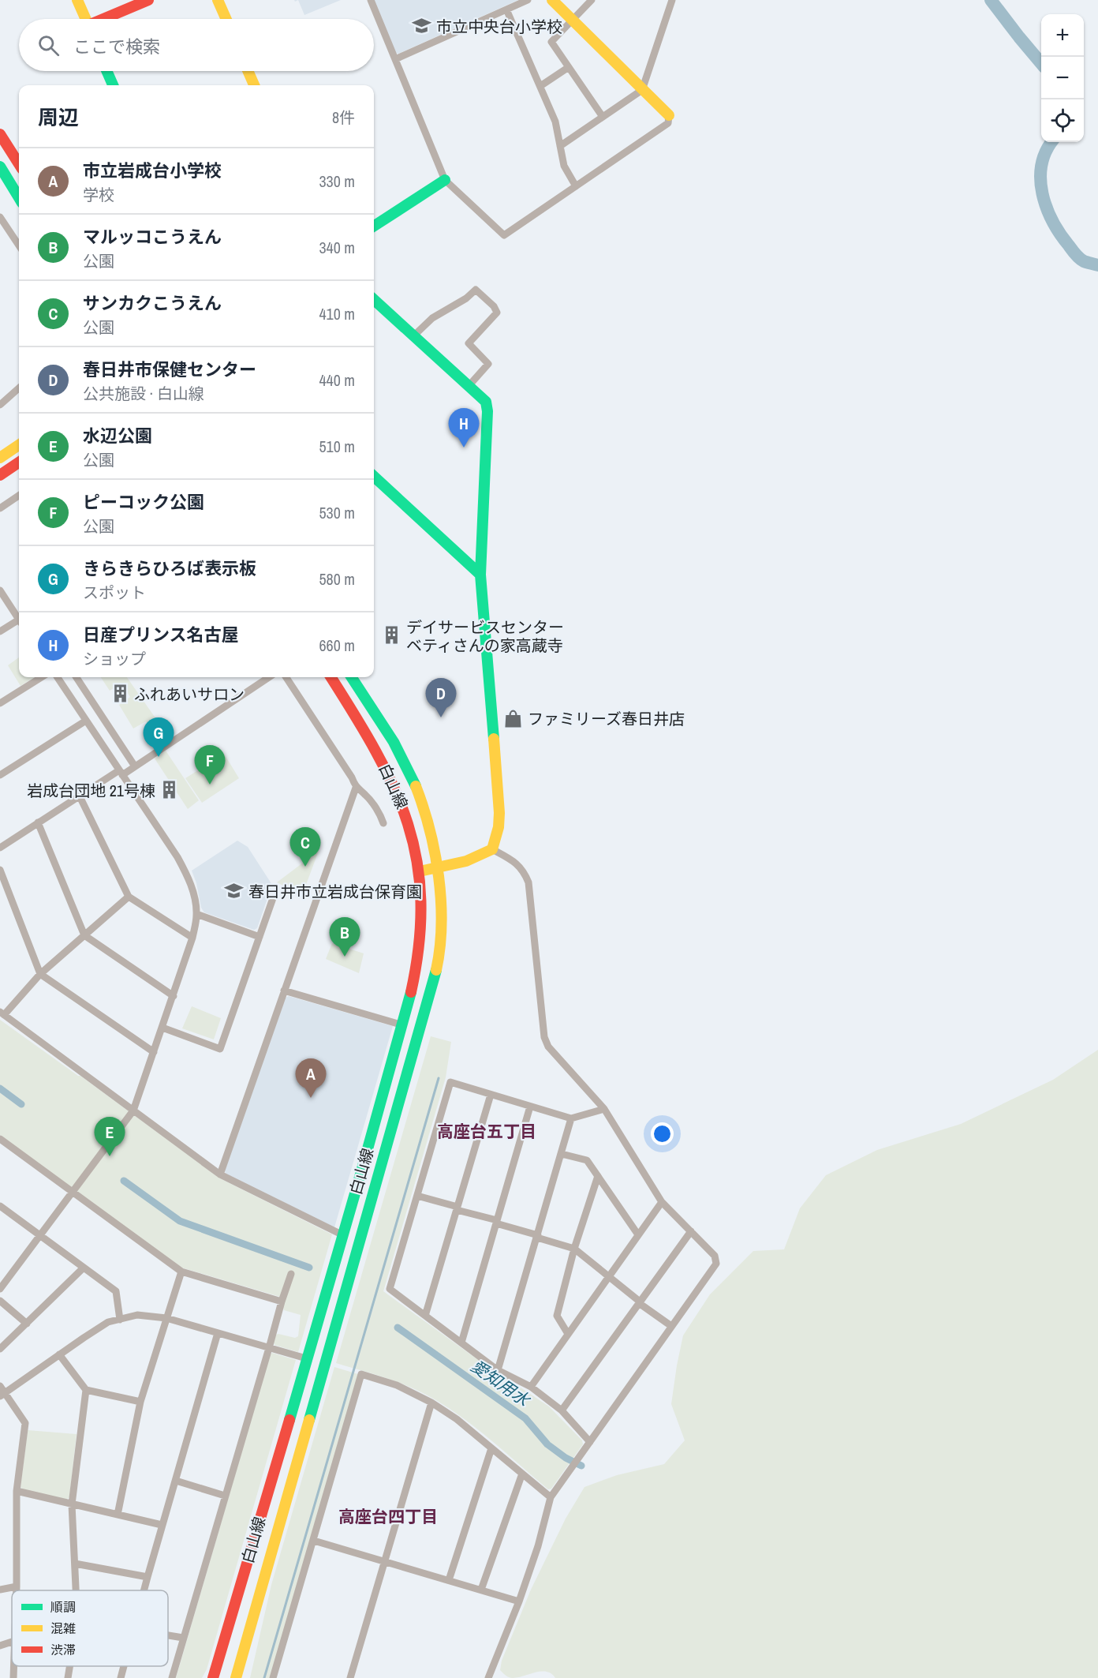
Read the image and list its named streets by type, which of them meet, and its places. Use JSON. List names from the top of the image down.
{
  "streets": {
    "street": ["白山線"]
  },
  "districts": ["高座台五丁目", "高座台四丁目"],
  "water": ["愛知用水"],
  "places": {
    "school or university": ["市立中央台小学校", "春日井市立岩成台保育園"],
    "building": ["デイサービスセンター ベティさんの家高蔵寺", "ふれあいサロン", "岩成台団地 21号棟"],
    "shop": ["ファミリーズ春日井店"]
  },
  "legend": ["順調", "混雑", "渋滞"],
  "page": {
    "map_buttons": ["+", "−"],
    "search": "ここで検索",
    "heading": ["周辺", "8件"],
    "list": [
      {
        "mark": "A",
        "name": "市立岩成台小学校",
        "note": "学校",
        "value": "330 m"
      },
      {
        "mark": "B",
        "name": "マルッコこうえん",
        "note": "公園",
        "value": "340 m"
      },
      {
        "mark": "C",
        "name": "サンカクこうえん",
        "note": "公園",
        "value": "410 m"
      },
      {
        "mark": "D",
        "name": "春日井市保健センター",
        "note": "公共施設 · 白山線",
        "value": "440 m"
      },
      {
        "mark": "E",
        "name": "水辺公園",
        "note": "公園",
        "value": "510 m"
      },
      {
        "mark": "F",
        "name": "ピーコック公園",
        "note": "公園",
        "value": "530 m"
      },
      {
        "mark": "G",
        "name": "きらきらひろば表示板",
        "note": "スポット",
        "value": "580 m"
      },
      {
        "mark": "H",
        "name": "日産プリンス名古屋",
        "note": "ショップ",
        "value": "660 m"
      }
    ],
    "pins": [
      "H",
      "D",
      "G",
      "F",
      "C",
      "B",
      "A",
      "E"
    ]
  }
}
